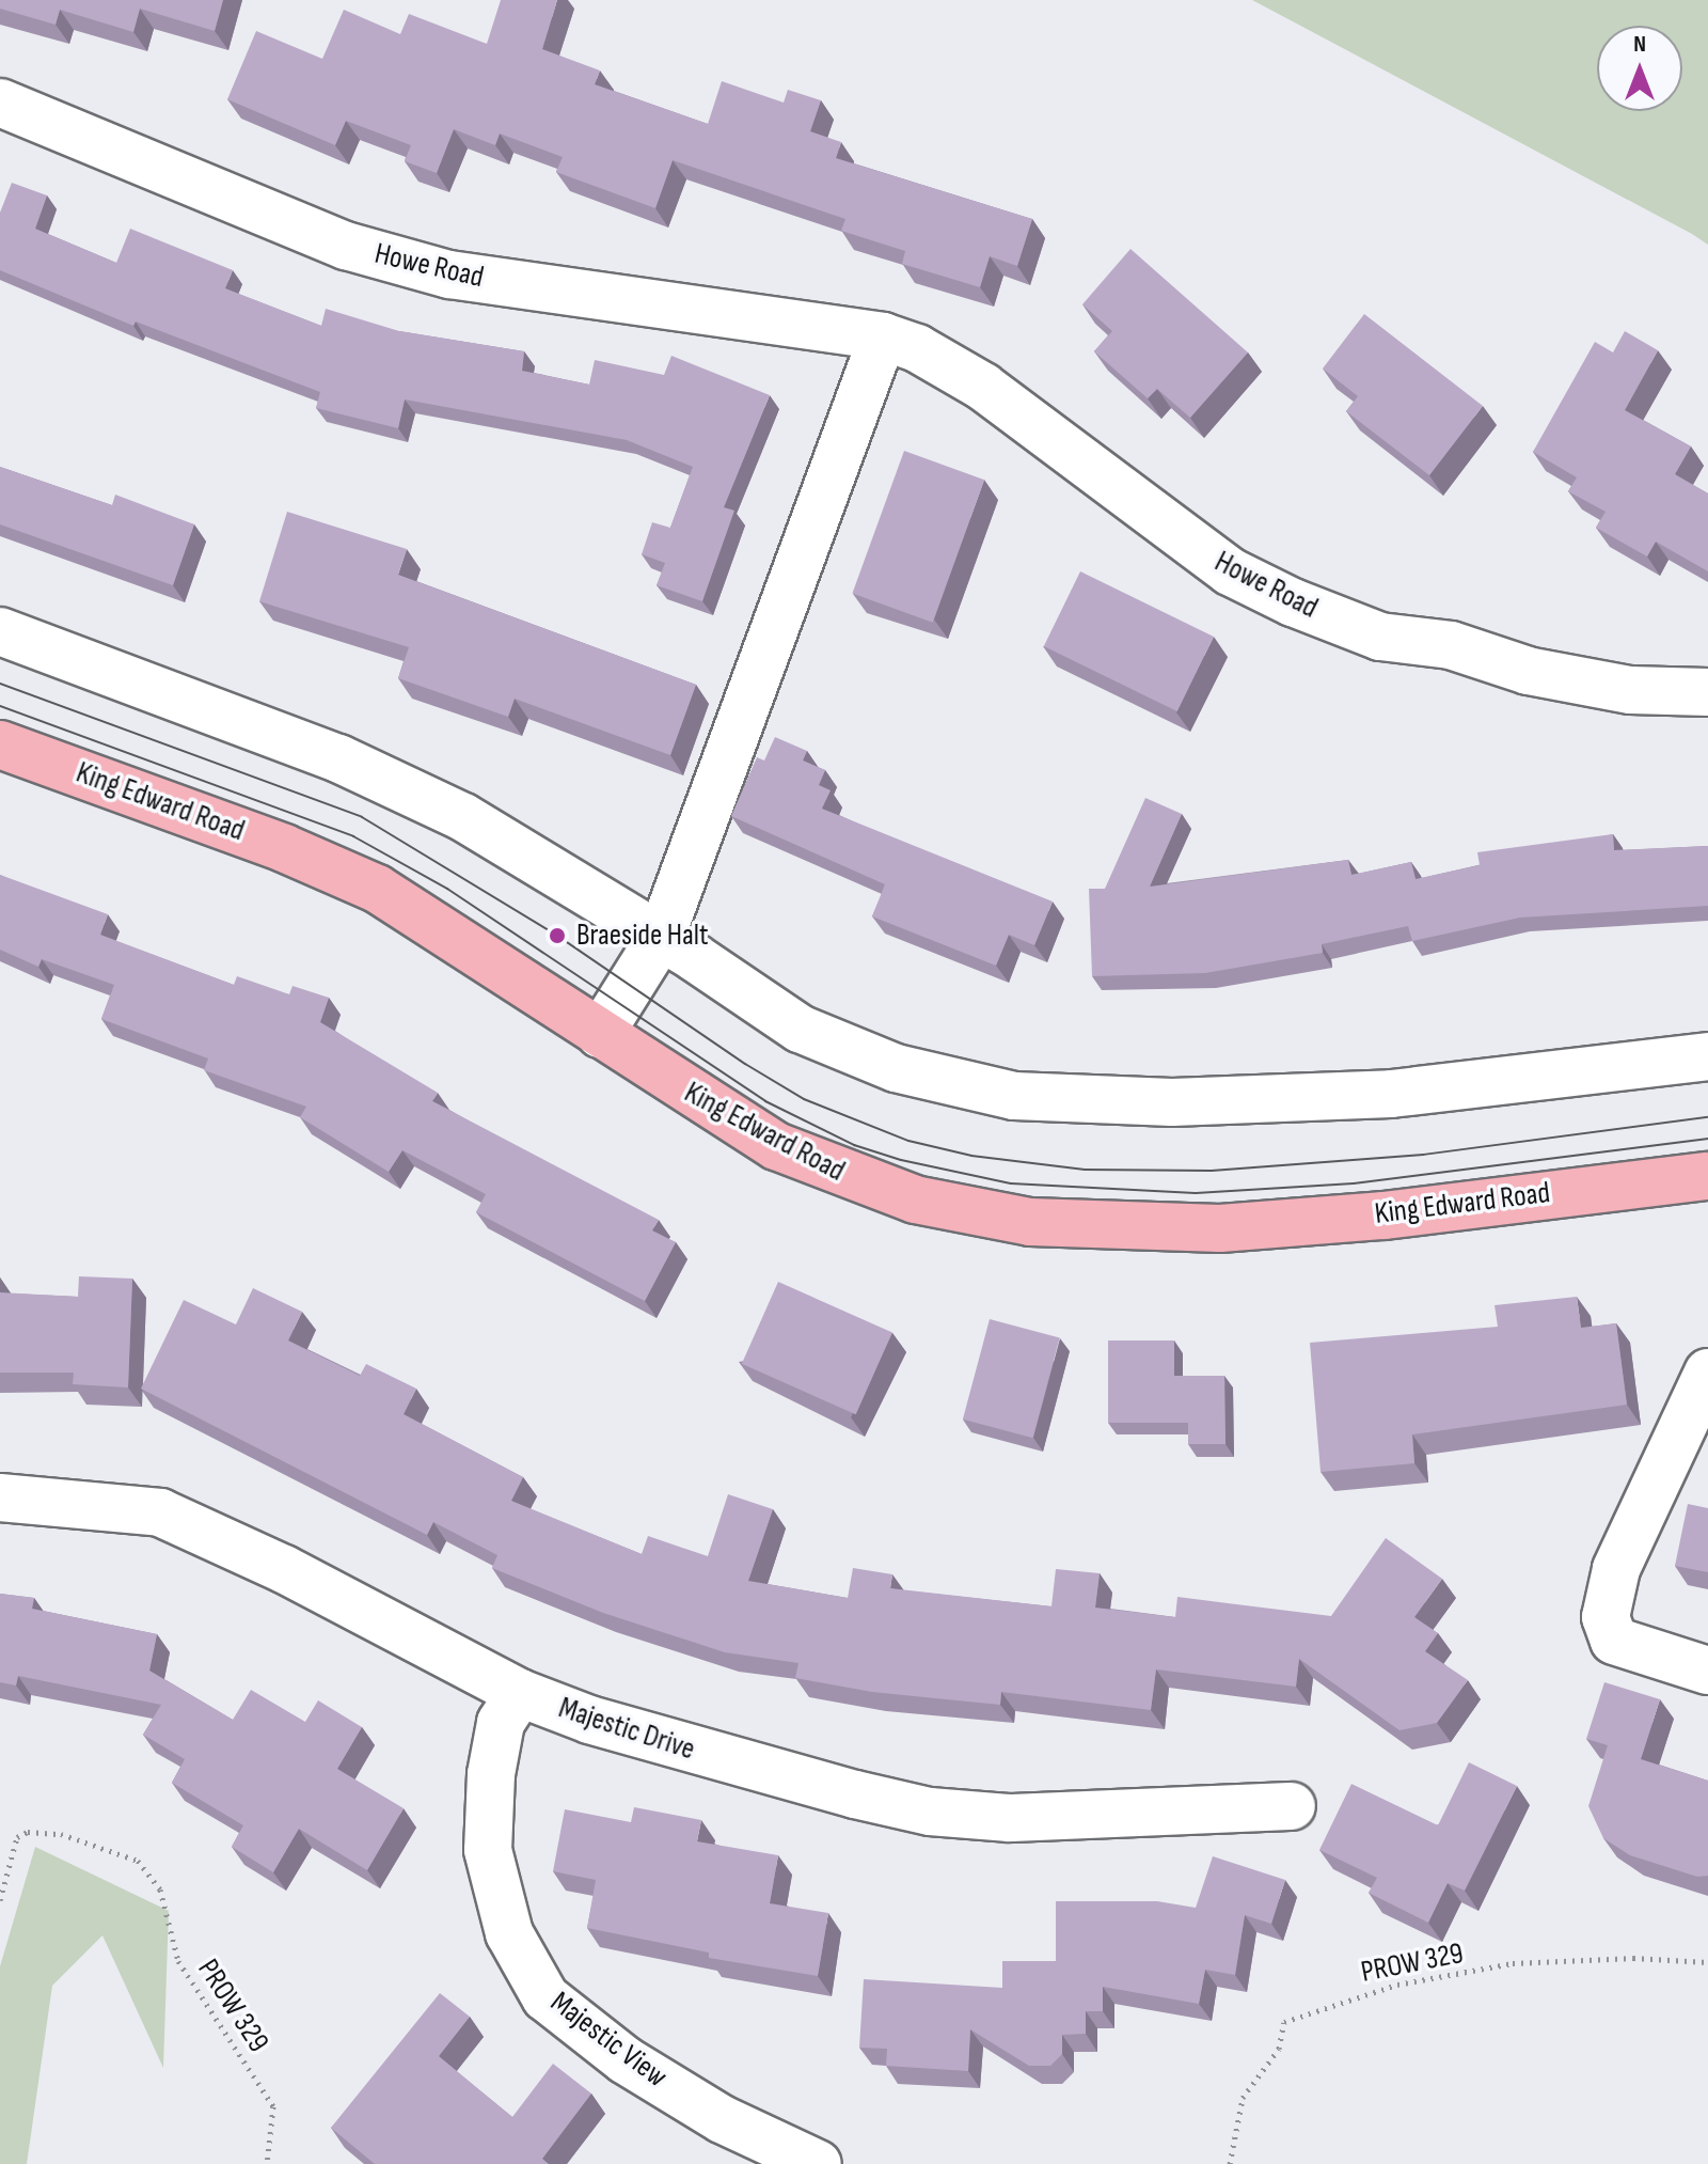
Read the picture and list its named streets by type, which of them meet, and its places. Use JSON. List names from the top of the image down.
{
  "streets": {
    "main road": ["King Edward Road"],
    "street": ["Howe Road", "Majestic Drive", "Majestic View"],
    "path": ["PROW 329"]
  },
  "crossings": [
    ["Majestic Drive", "Majestic View"]
  ],
  "places": ["Braeside Halt"],
  "north": "top"
}
